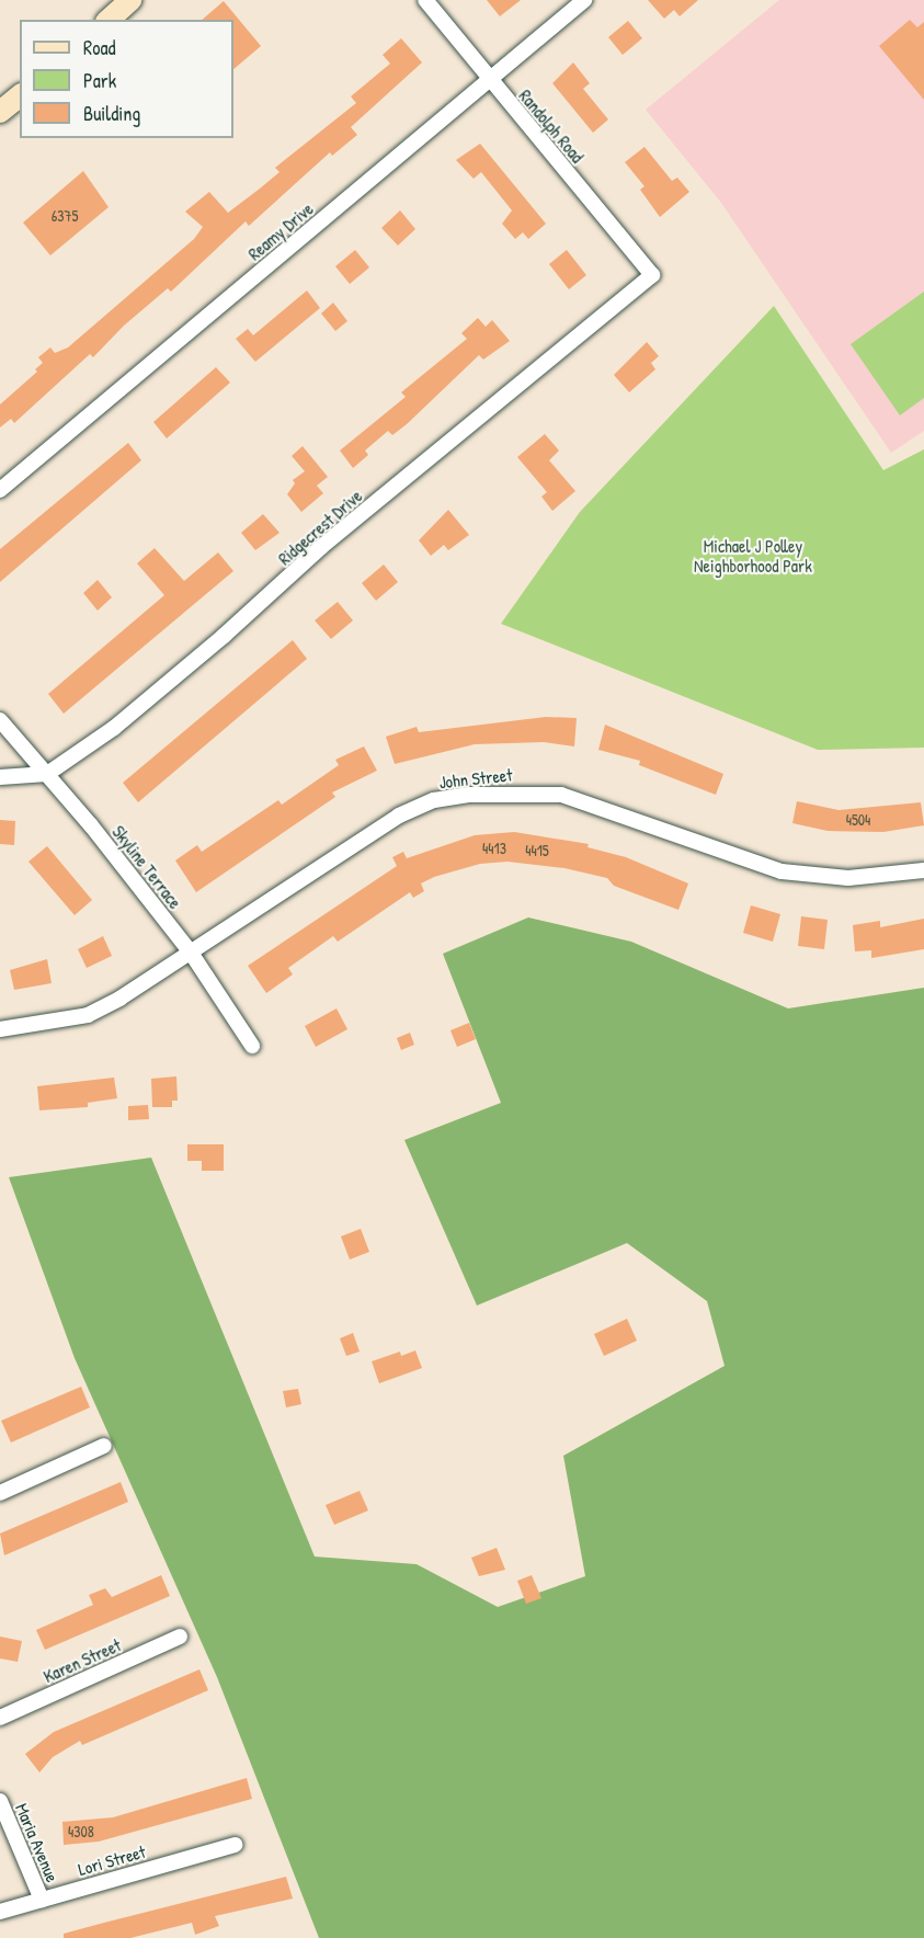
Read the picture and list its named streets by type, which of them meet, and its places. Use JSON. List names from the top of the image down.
{
  "streets": {
    "street": [
      "Randolph Road",
      "Reamy Drive",
      "Ridgecrest Drive",
      "John Street",
      "Skyline Terrace",
      "Karen Street",
      "Maria Avenue",
      "Lori Street"
    ]
  },
  "crossings": [
    ["Randolph Road", "Reamy Drive"],
    ["Randolph Road", "Ridgecrest Drive"],
    ["Ridgecrest Drive", "Skyline Terrace"],
    ["John Street", "Skyline Terrace"],
    ["Maria Avenue", "Lori Street"]
  ],
  "parks": ["Michael J Polley Neighborhood Park"],
  "house_numbers": [
    "6375",
    "4504",
    "4413",
    "4415",
    "4308"
  ],
  "legend": ["Road", "Park", "Building"]
}
